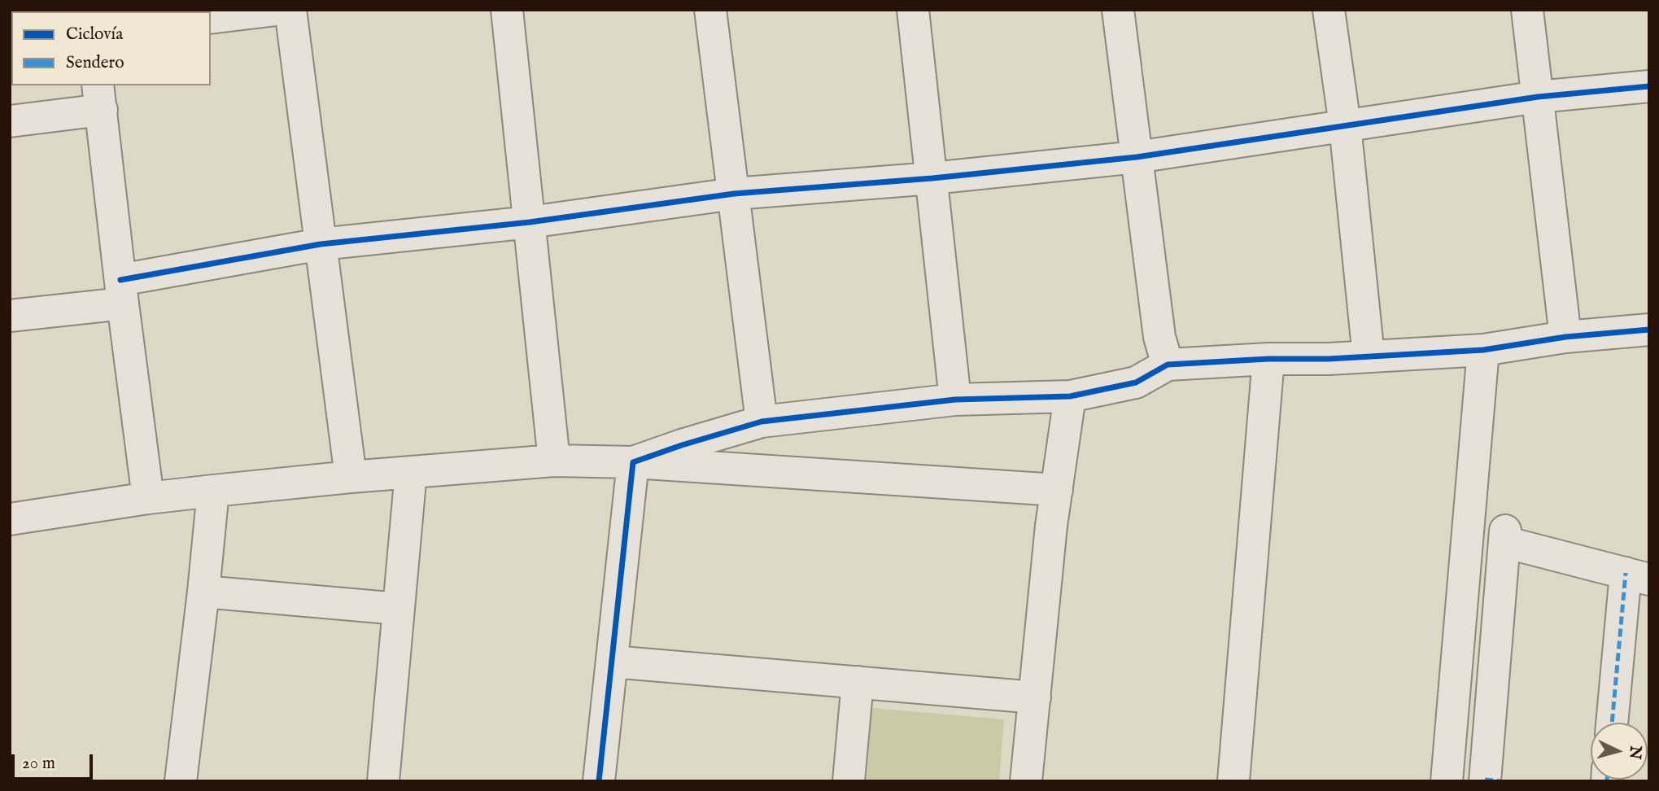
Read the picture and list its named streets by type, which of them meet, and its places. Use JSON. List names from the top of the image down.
{
  "legend": ["Ciclovía", "Sendero"],
  "scale_bar": "20 m",
  "north": "right"
}
